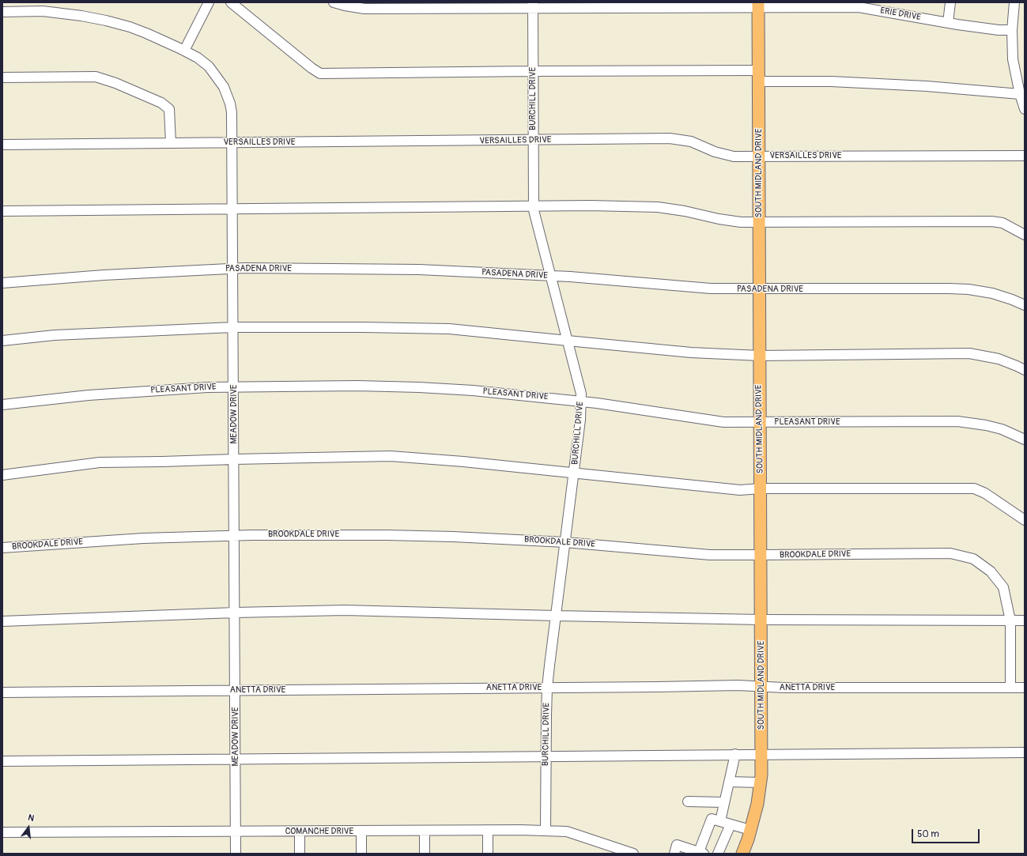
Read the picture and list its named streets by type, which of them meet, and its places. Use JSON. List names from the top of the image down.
{
  "streets": {
    "main road": ["SOUTH MIDLAND DRIVE"],
    "street": [
      "ERIE DRIVE",
      "BURCHILL DRIVE",
      "VERSAILLES DRIVE",
      "PASADENA DRIVE",
      "PLEASANT DRIVE",
      "MEADOW DRIVE",
      "BROOKDALE DRIVE",
      "ANETTA DRIVE",
      "COMANCHE DRIVE"
    ]
  },
  "crossings": [
    ["ERIE DRIVE", "BURCHILL DRIVE"],
    ["ERIE DRIVE", "SOUTH MIDLAND DRIVE"],
    ["BURCHILL DRIVE", "VERSAILLES DRIVE"],
    ["BURCHILL DRIVE", "PASADENA DRIVE"],
    ["BURCHILL DRIVE", "PLEASANT DRIVE"],
    ["BURCHILL DRIVE", "BROOKDALE DRIVE"],
    ["BURCHILL DRIVE", "ANETTA DRIVE"],
    ["BURCHILL DRIVE", "COMANCHE DRIVE"],
    ["VERSAILLES DRIVE", "SOUTH MIDLAND DRIVE"],
    ["VERSAILLES DRIVE", "MEADOW DRIVE"],
    ["SOUTH MIDLAND DRIVE", "PASADENA DRIVE"],
    ["SOUTH MIDLAND DRIVE", "PLEASANT DRIVE"],
    ["SOUTH MIDLAND DRIVE", "BROOKDALE DRIVE"],
    ["SOUTH MIDLAND DRIVE", "ANETTA DRIVE"],
    ["PASADENA DRIVE", "MEADOW DRIVE"],
    ["PLEASANT DRIVE", "MEADOW DRIVE"],
    ["MEADOW DRIVE", "BROOKDALE DRIVE"],
    ["MEADOW DRIVE", "ANETTA DRIVE"],
    ["MEADOW DRIVE", "COMANCHE DRIVE"],
    ["BROOKDALE DRIVE", "ANETTA DRIVE"]
  ],
  "scale_bar": "50 m",
  "north": "top"
}
